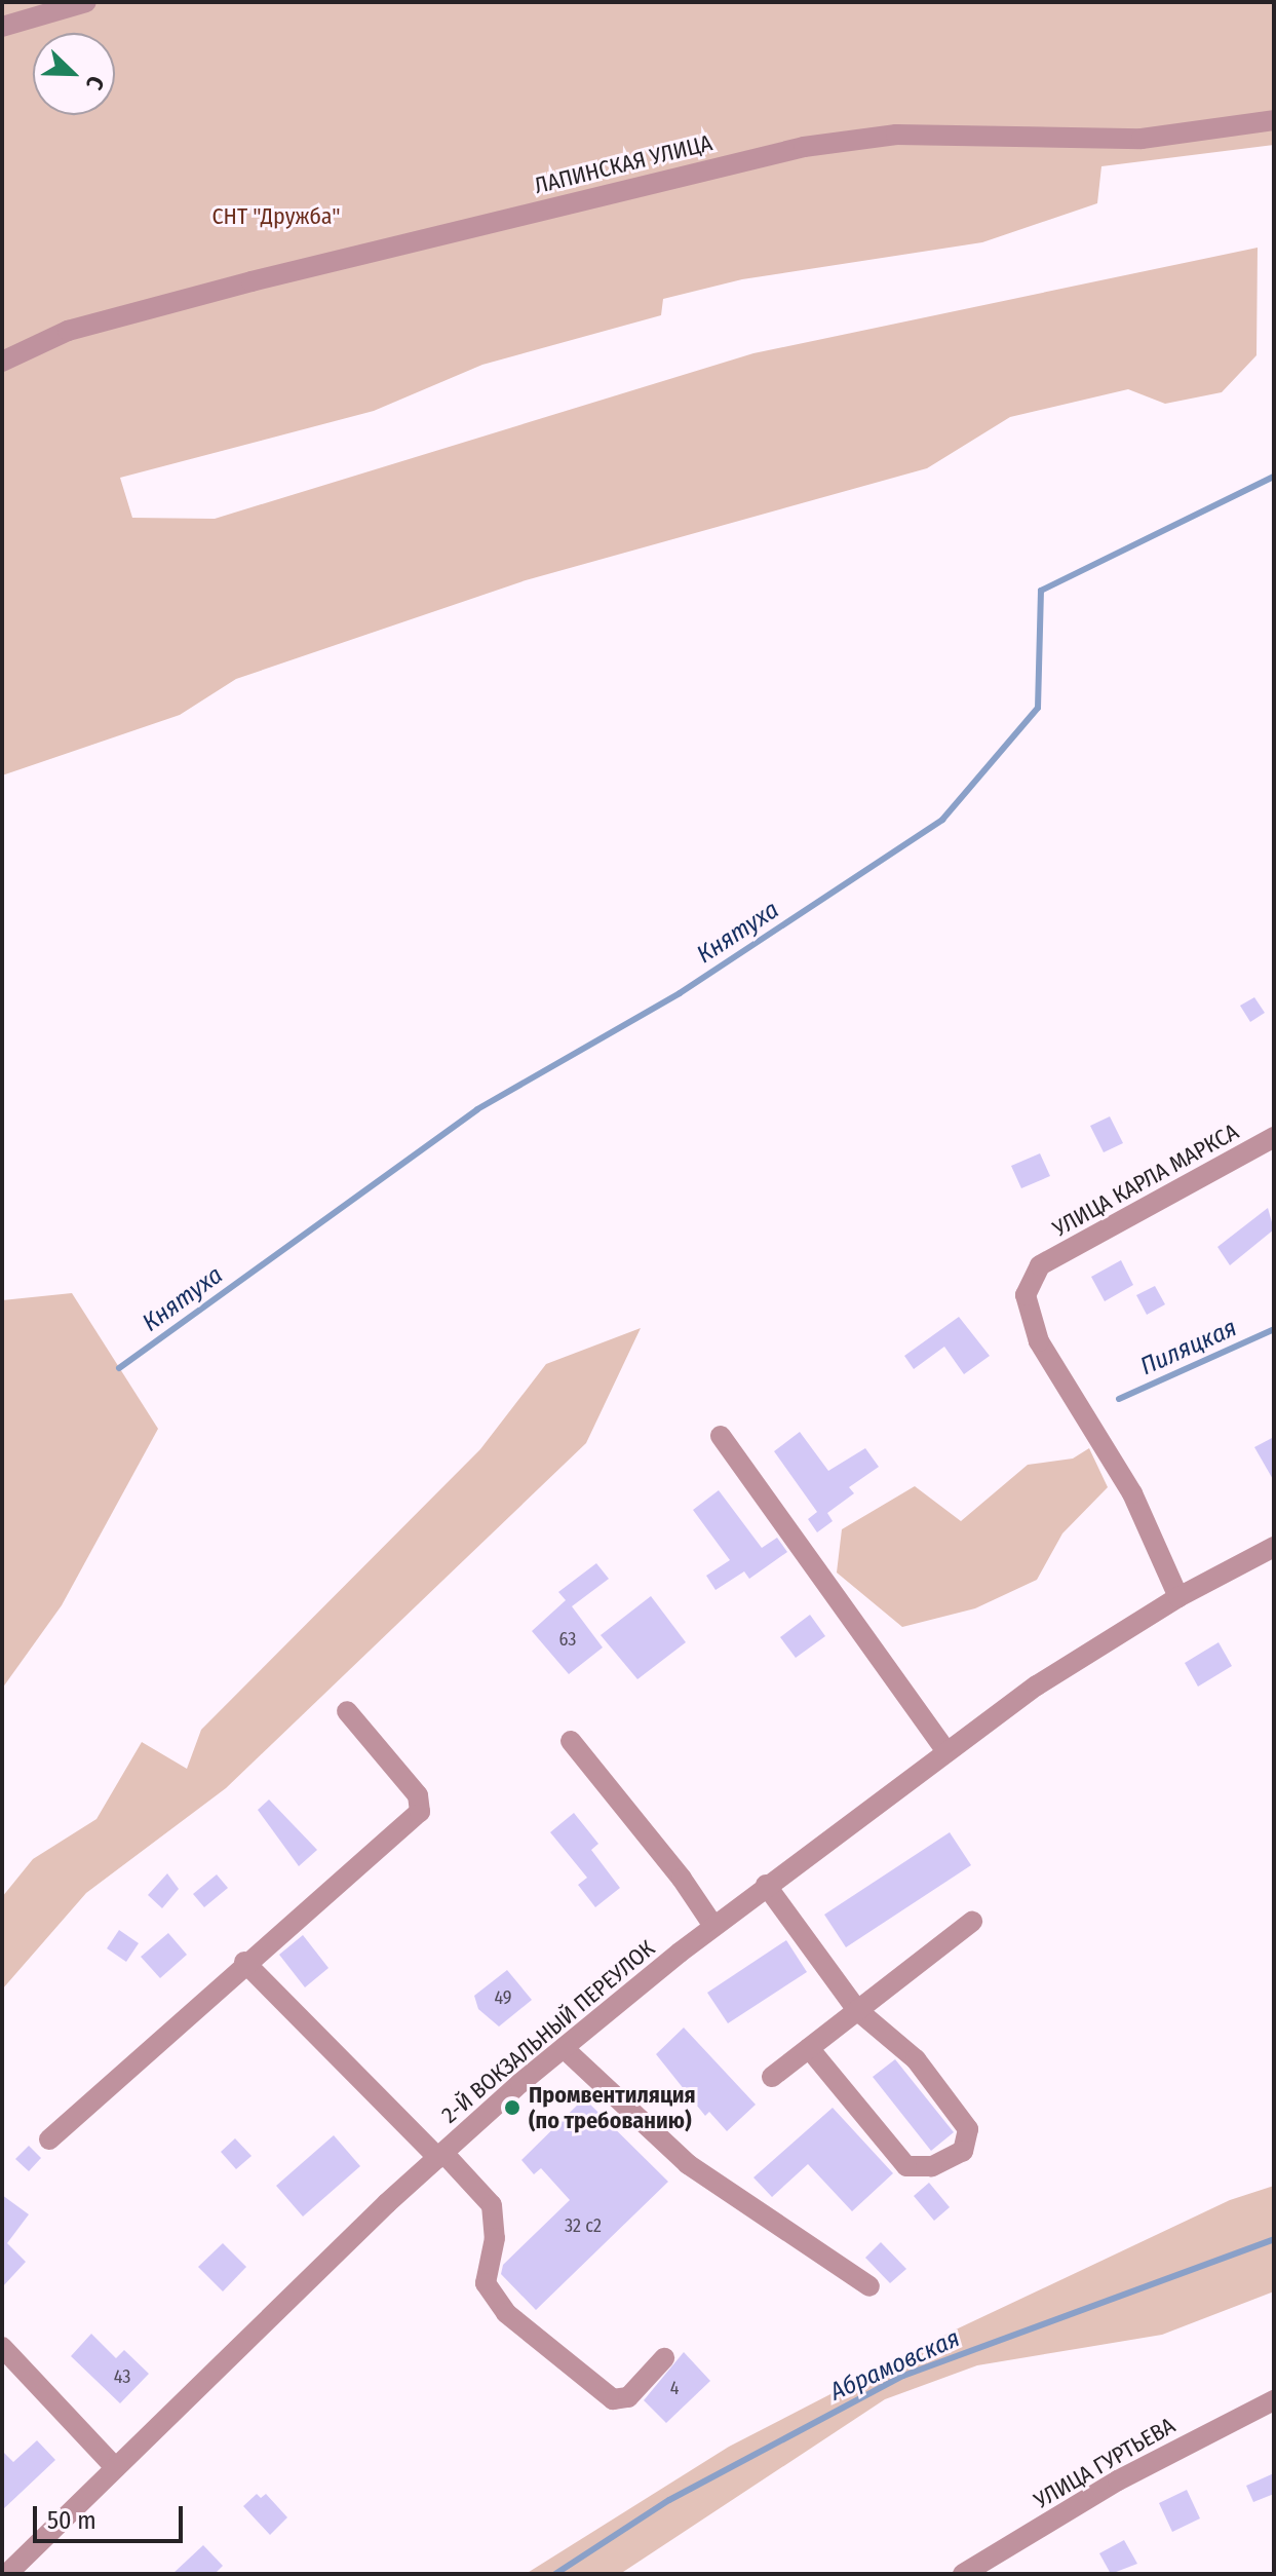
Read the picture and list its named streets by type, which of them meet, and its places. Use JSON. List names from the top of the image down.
{
  "streets": {
    "street": [
      "ЛАПИНСКАЯ УЛИЦА",
      "УЛИЦА КАРЛА МАРКСА",
      "2-Й ВОКЗАЛЬНЫЙ ПЕРЕУЛОК",
      "УЛИЦА ГУРТЬЕВА"
    ]
  },
  "crossings": [
    ["УЛИЦА КАРЛА МАРКСА", "2-Й ВОКЗАЛЬНЫЙ ПЕРЕУЛОК"]
  ],
  "water": ["Княтуха", "Пиляцкая", "Абрамовская"],
  "parks": ["СНТ \"Дружба\""],
  "places": ["Промвентиляция (по требованию)"],
  "house_numbers": [
    "63",
    "49",
    "32 с2",
    "43",
    "4"
  ],
  "scale_bar": "50 m",
  "north": "bottom right"
}
